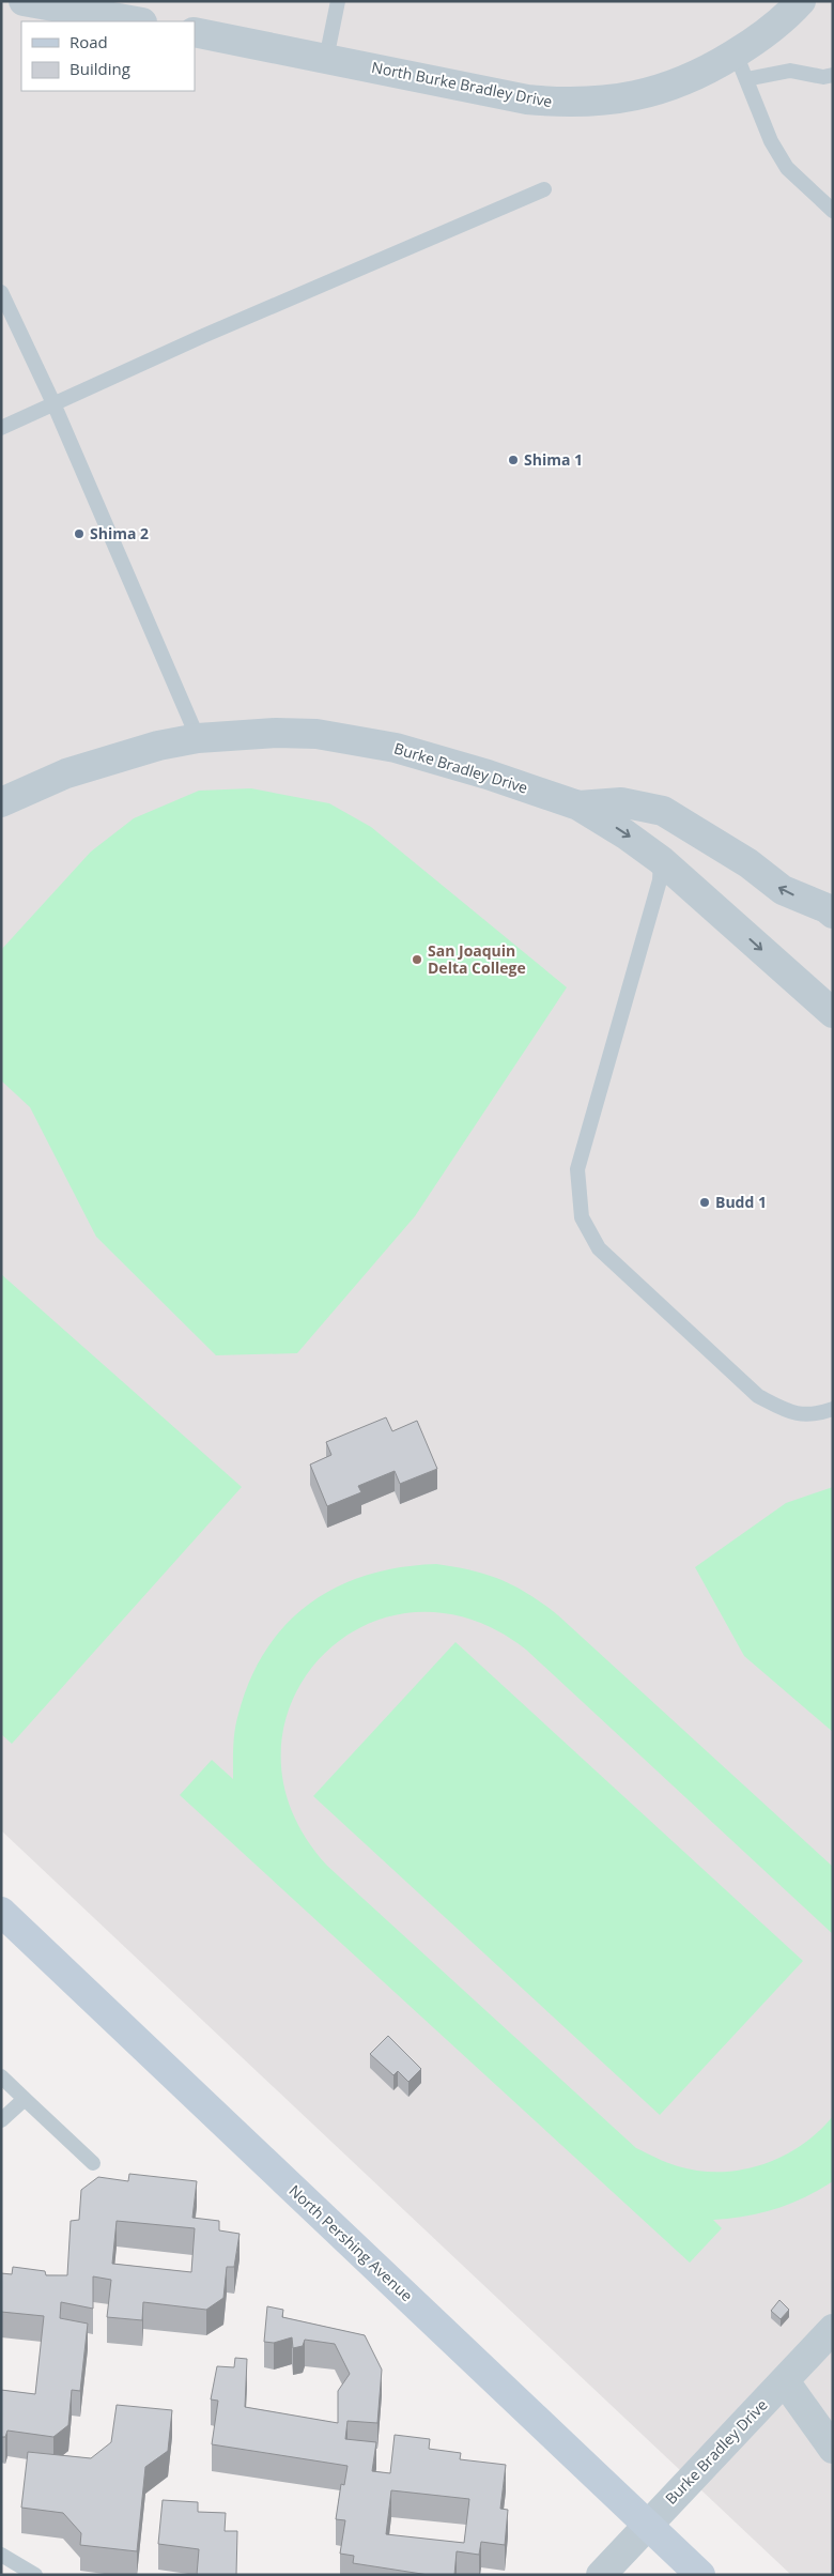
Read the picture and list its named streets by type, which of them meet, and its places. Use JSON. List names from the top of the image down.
{
  "streets": {
    "main road": ["North Pershing Avenue"],
    "street": ["North Burke Bradley Drive", "Burke Bradley Drive"]
  },
  "crossings": [
    ["Burke Bradley Drive", "North Pershing Avenue"]
  ],
  "places": [
    "Shima 1",
    "Shima 2",
    "San Joaquin Delta College",
    "Budd 1"
  ],
  "legend": ["Road", "Building"]
}
